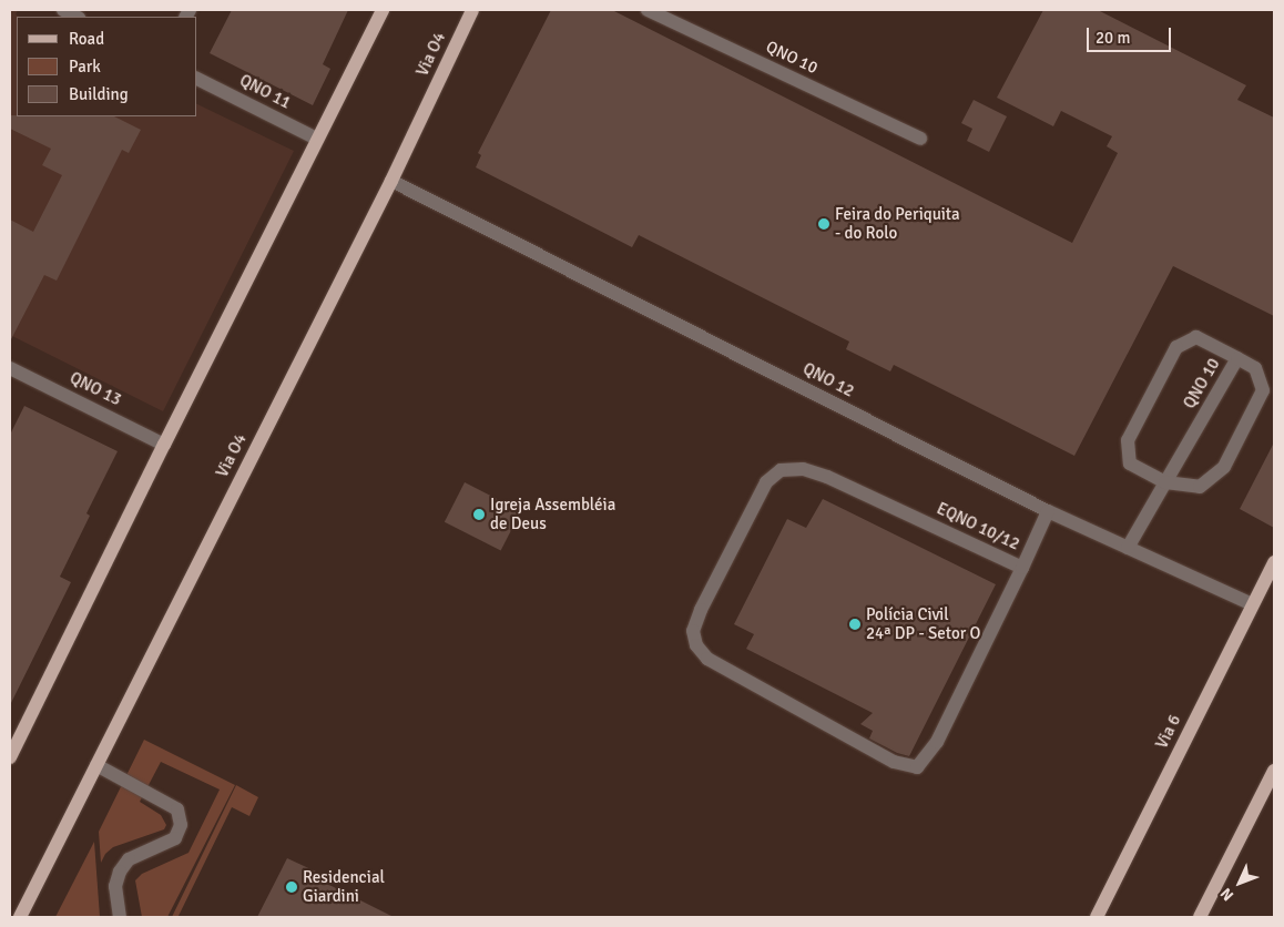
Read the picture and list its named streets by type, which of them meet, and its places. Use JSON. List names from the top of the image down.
{
  "streets": {
    "main road": ["Via O4", "Via 6"],
    "street": [
      "QNO 10",
      "QNO 11",
      "QNO 12",
      "QNO 13",
      "EQNO 10/12"
    ]
  },
  "crossings": [
    ["Via O4", "QNO 12"],
    ["QNO 10", "QNO 12"],
    ["QNO 12", "Via 6"]
  ],
  "places": [
    "Feira do Periquita - do Rolo",
    "Igreja Assembléia de Deus",
    "Polícia Civil 24ª DP - Setor O",
    "Residencial Giardini"
  ],
  "legend": ["Road", "Park", "Building"],
  "scale_bar": "20 m",
  "north": "bottom left"
}
